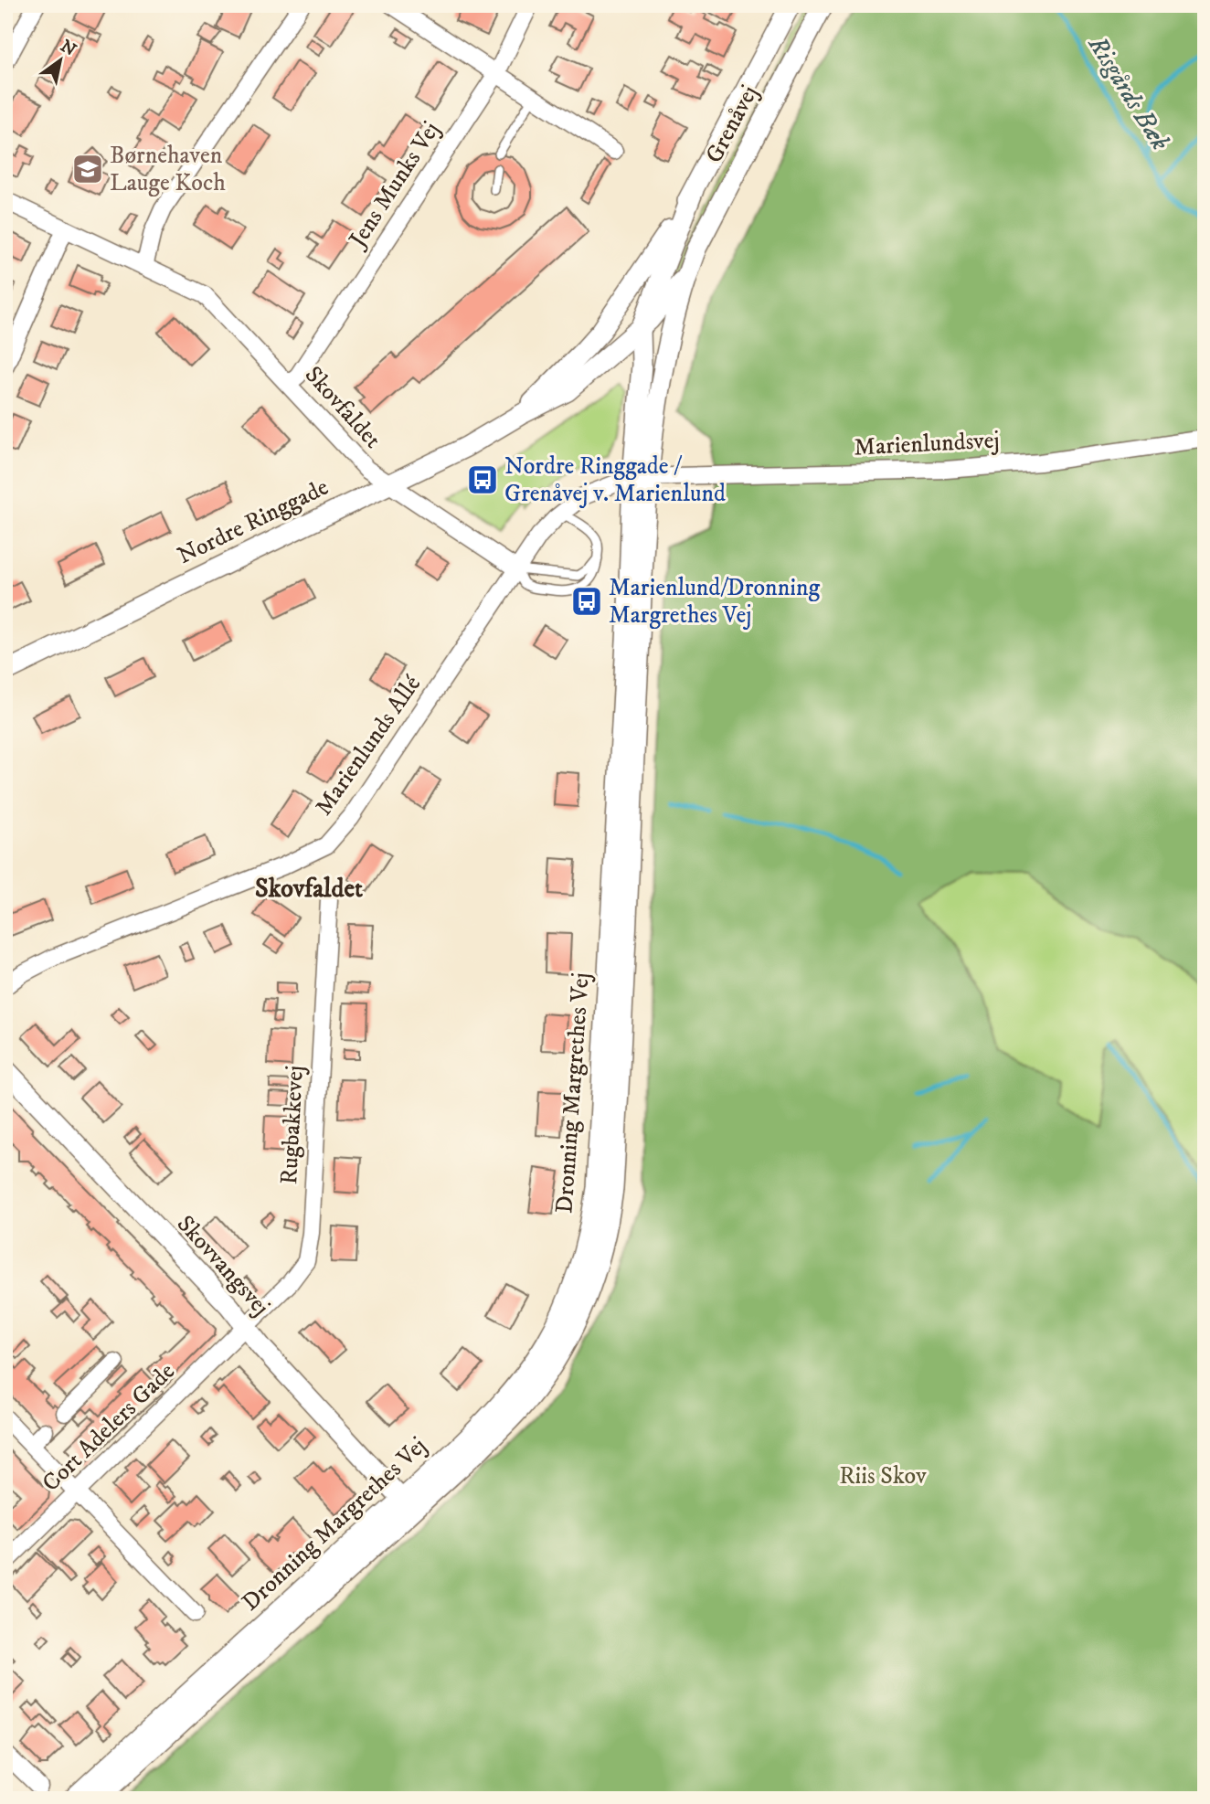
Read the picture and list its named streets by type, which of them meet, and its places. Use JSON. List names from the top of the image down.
{
  "streets": {
    "street": [
      "Grenåvej",
      "Jens Munks Vej",
      "Skovfaldet",
      "Marienlundsvej",
      "Nordre Ringgade",
      "Marienlunds Allé",
      "Dronning Margrethes Vej",
      "Rugbakkevej",
      "Skovvangsvej",
      "Cort Adelers Gade"
    ]
  },
  "crossings": [
    ["Grenåvej", "Nordre Ringgade"],
    ["Grenåvej", "Dronning Margrethes Vej"],
    ["Jens Munks Vej", "Skovfaldet"],
    ["Skovfaldet", "Nordre Ringgade"],
    ["Skovfaldet", "Marienlunds Allé"],
    ["Marienlundsvej", "Marienlunds Allé"],
    ["Marienlundsvej", "Dronning Margrethes Vej"],
    ["Nordre Ringgade", "Dronning Margrethes Vej"],
    ["Marienlunds Allé", "Dronning Margrethes Vej"],
    ["Dronning Margrethes Vej", "Skovvangsvej"],
    ["Rugbakkevej", "Skovvangsvej"],
    ["Rugbakkevej", "Cort Adelers Gade"],
    ["Skovvangsvej", "Cort Adelers Gade"]
  ],
  "districts": ["Skovfaldet"],
  "water": ["Risgårds Bæk"],
  "parks": ["Riis Skov"],
  "places": {
    "school or university": ["Børnehaven Lauge Koch"],
    "bus stop": ["Nordre Ringgade / Grenåvej v. Marienlund", "Marienlund/Dronning Margrethes Vej"]
  },
  "north": "top right"
}
